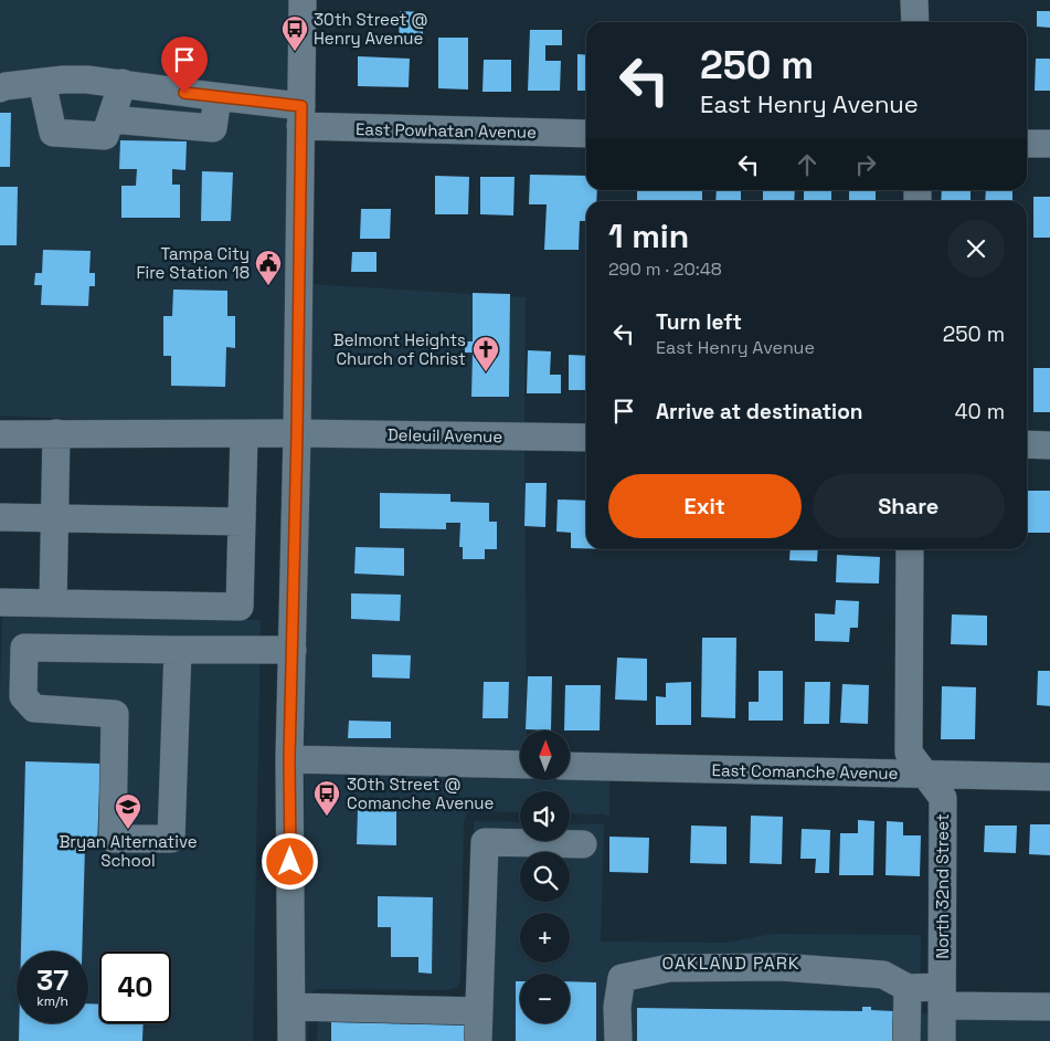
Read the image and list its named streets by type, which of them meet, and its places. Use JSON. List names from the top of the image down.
{
  "streets": {
    "street": [
      "East Powhatan Avenue",
      "Deleuil Avenue",
      "East Comanche Avenue",
      "North 32nd Street"
    ]
  },
  "crossings": [
    ["East Comanche Avenue", "North 32nd Street"]
  ],
  "districts": ["OAKLAND PARK"],
  "places": {
    "bus stop": ["30th Street @ Henry Avenue", "30th Street @ Comanche Avenue"],
    "public building": ["Tampa City Fire Station 18"],
    "church": ["Belmont Heights Church of Christ"],
    "school or university": ["Bryan Alternative School"]
  },
  "north": "top",
  "page": {
    "turn": ["250 m", "East Henry Avenue"],
    "heading": ["1 min", "290 m · 20:48"],
    "list": [
      {
        "name": "Turn left",
        "note": "East Henry Avenue",
        "value": "250 m"
      },
      {
        "name": "Arrive at destination",
        "value": "40 m"
      }
    ],
    "buttons": ["Exit", "Share"],
    "map_buttons": ["+", "−"],
    "speed": "37 km/h",
    "limit": "40"
  }
}
